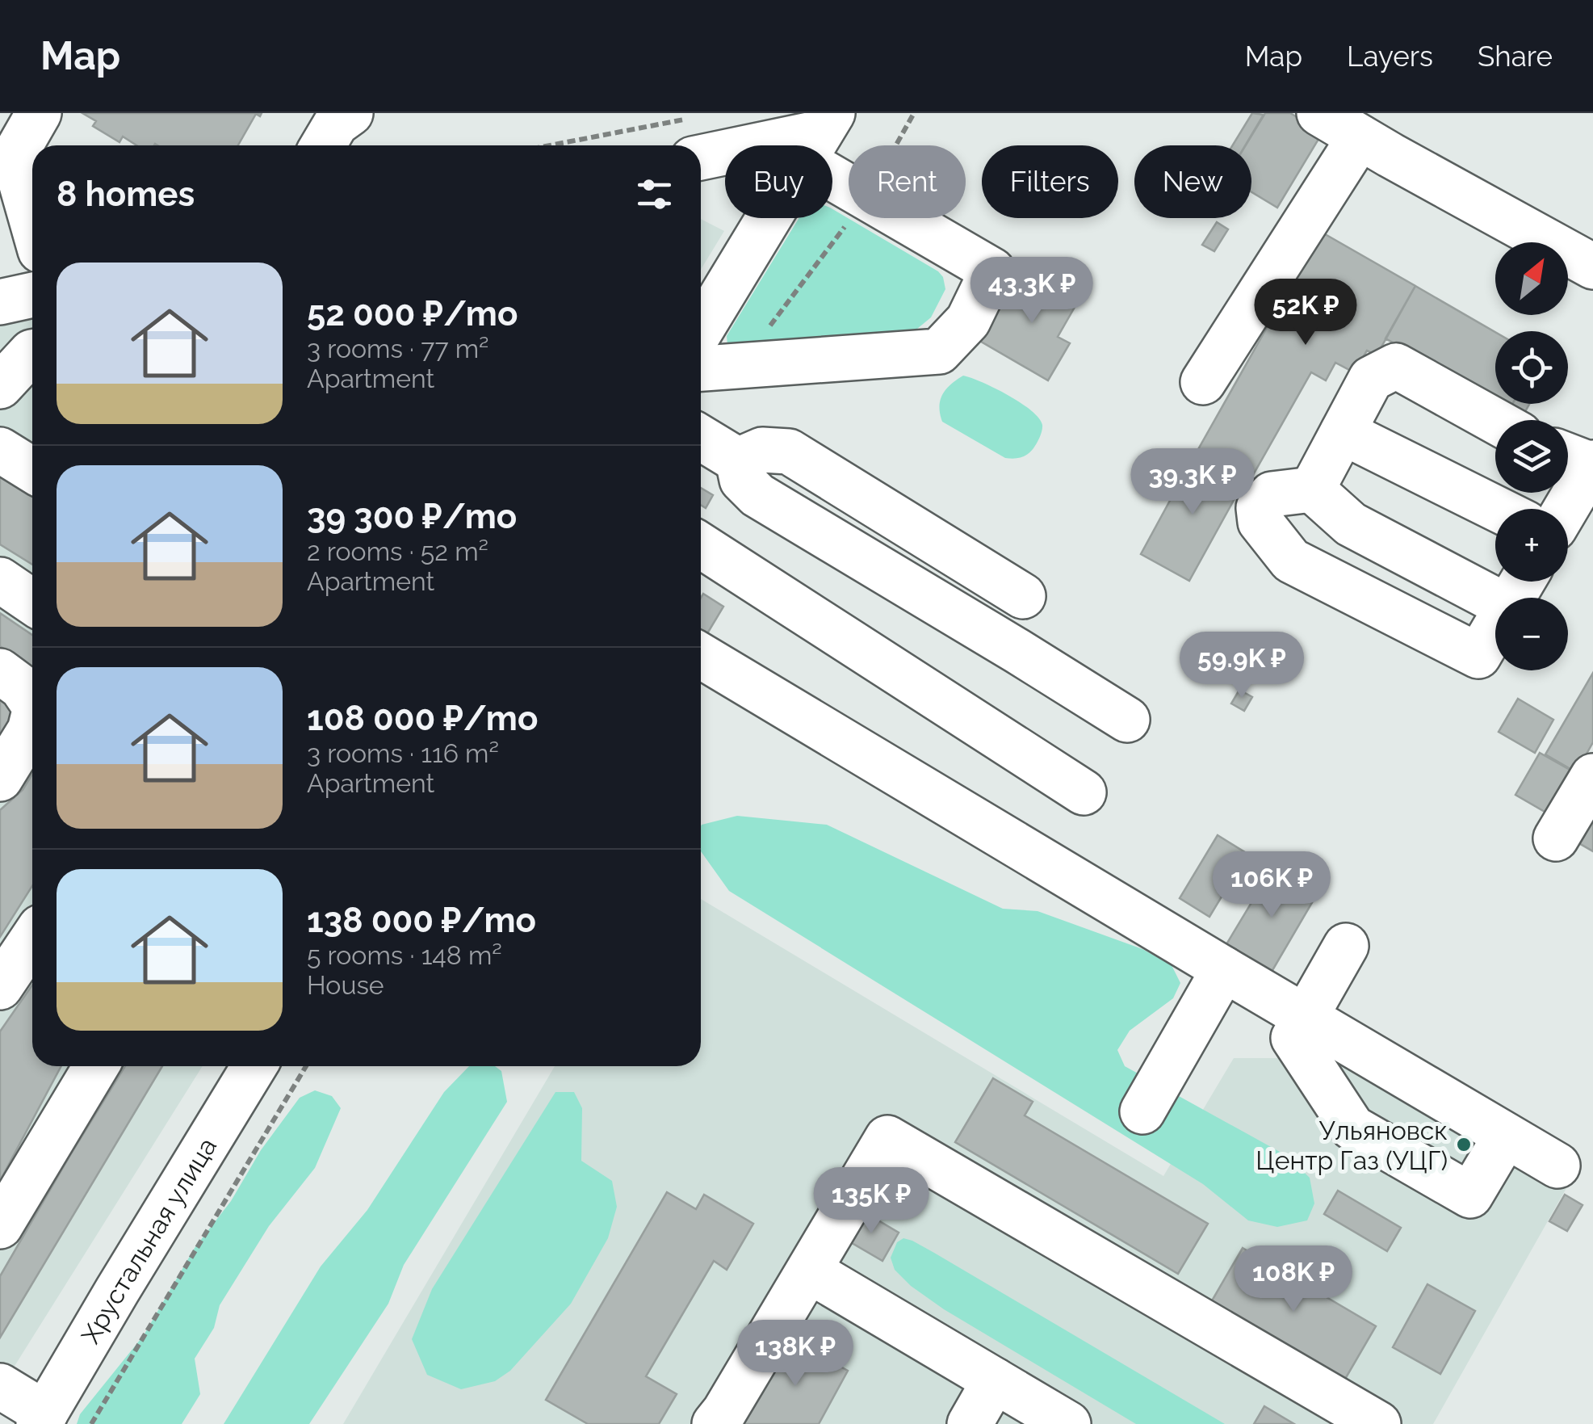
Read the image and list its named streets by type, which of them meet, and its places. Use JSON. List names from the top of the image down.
{
  "streets": {
    "street": ["Хрустальная улица"]
  },
  "places": ["Ульяновск Центр Газ (УЦГ)"],
  "north": "top right",
  "page": {
    "header": "Map",
    "nav": ["Map", "Layers", "Share"],
    "chip": [
      "Buy",
      "Rent",
      "Filters",
      "New"
    ],
    "heading": "8 homes",
    "map_buttons": ["+", "−"],
    "list": [
      {
        "name": "52 000 ₽/mo",
        "note": "3 rooms · 77 m² · Apartment"
      },
      {
        "name": "39 300 ₽/mo",
        "note": "2 rooms · 52 m² · Apartment"
      },
      {
        "name": "108 000 ₽/mo",
        "note": "3 rooms · 116 m² · Apartment"
      },
      {
        "name": "138 000 ₽/mo",
        "note": "5 rooms · 148 m² · House"
      }
    ],
    "price": [
      "43.3K ₽",
      "52K ₽",
      "39.3K ₽",
      "59.9K ₽",
      "106K ₽",
      "135K ₽",
      "108K ₽",
      "138K ₽"
    ]
  }
}
